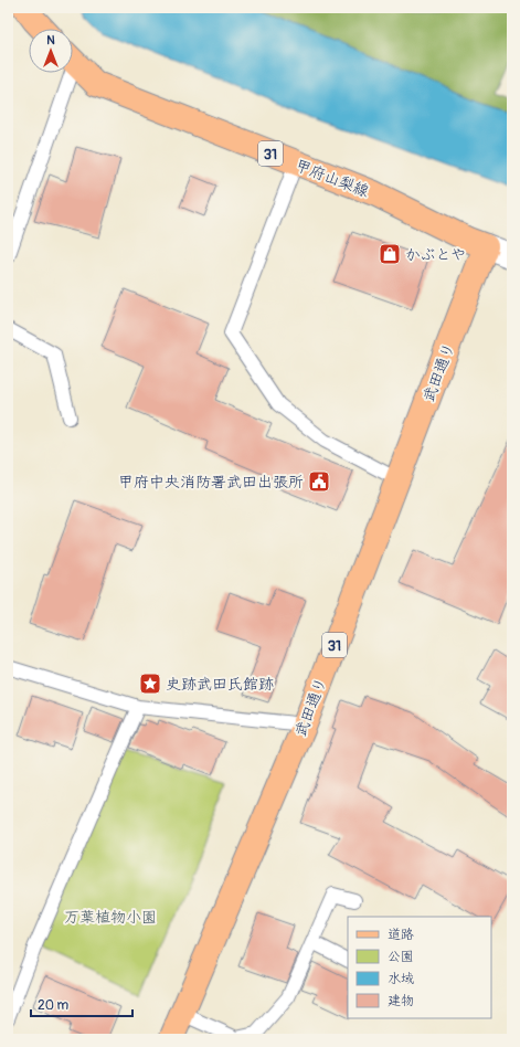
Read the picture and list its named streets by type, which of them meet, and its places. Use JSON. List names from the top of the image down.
{
  "streets": {
    "main road": ["31", "甲府山梨線", "武田通り"]
  },
  "crossings": [
    ["甲府山梨線", "武田通り"]
  ],
  "parks": ["万葉植物小園"],
  "places": {
    "shop": ["かぶとや"],
    "public building": ["甲府中央消防署武田出張所"],
    "place": ["史跡武田氏館跡"]
  },
  "legend": [
    "道路",
    "公園",
    "水域",
    "建物"
  ],
  "scale_bar": "20 m",
  "north": "top"
}
